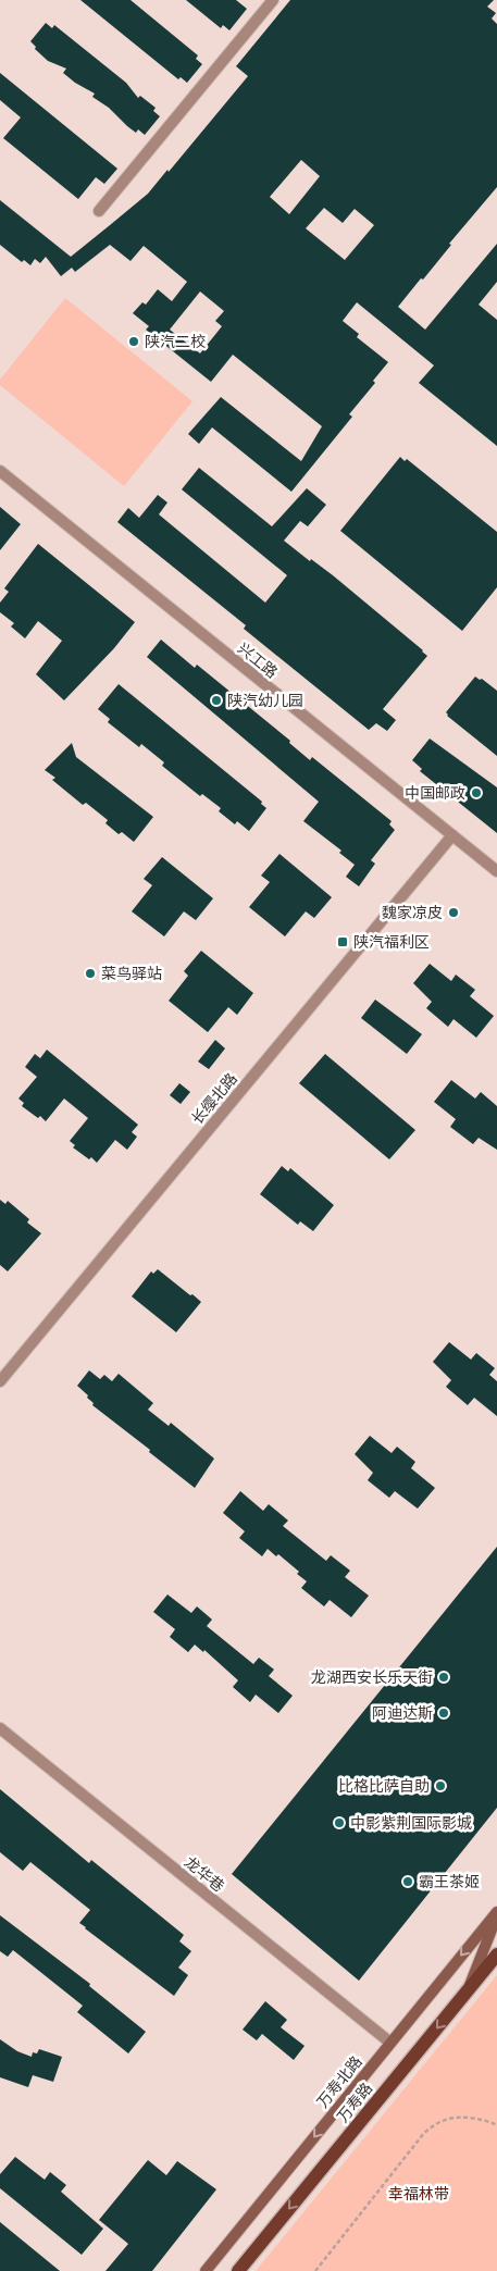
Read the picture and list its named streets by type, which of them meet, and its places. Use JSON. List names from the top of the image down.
{
  "streets": {
    "main road": ["万寿北路", "万寿路"],
    "street": ["兴工路", "长缨北路", "龙华巷"]
  },
  "crossings": [
    ["兴工路", "长缨北路"],
    ["龙华巷", "万寿北路"]
  ],
  "one_way": ["万寿北路", "万寿路"],
  "parks": ["幸福林带"],
  "places": {
    "other": [
      "陕汽二校",
      "陕汽幼儿园",
      "中国邮政",
      "魏家凉皮",
      "菜鸟驿站",
      "龙湖西安长乐天街",
      "阿迪达斯",
      "比格比萨自助",
      "中影紫荆国际影城",
      "霸王茶姬"
    ],
    "transit": ["陕汽福利区"]
  }
}
